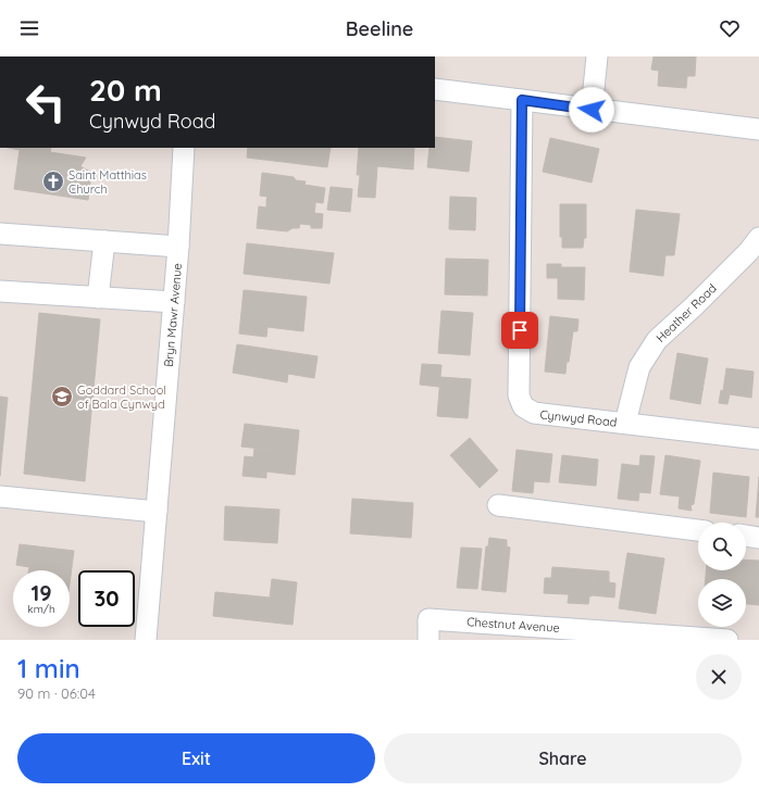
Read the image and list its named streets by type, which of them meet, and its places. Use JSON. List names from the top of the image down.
{
  "streets": {
    "street": [
      "Heather Road",
      "Bryn Mawr Avenue",
      "Cynwyd Road",
      "Chestnut Avenue"
    ]
  },
  "crossings": [
    ["Heather Road", "Cynwyd Road"]
  ],
  "places": {
    "church": ["Saint Matthias Church"],
    "school or university": ["Goddard School of Bala Cynwyd"]
  },
  "page": {
    "header": "Beeline",
    "turn": ["20 m", "Cynwyd Road"],
    "speed": "19 km/h",
    "limit": "30",
    "heading": ["1 min", "90 m · 06:04"],
    "buttons": ["Exit", "Share"]
  }
}
